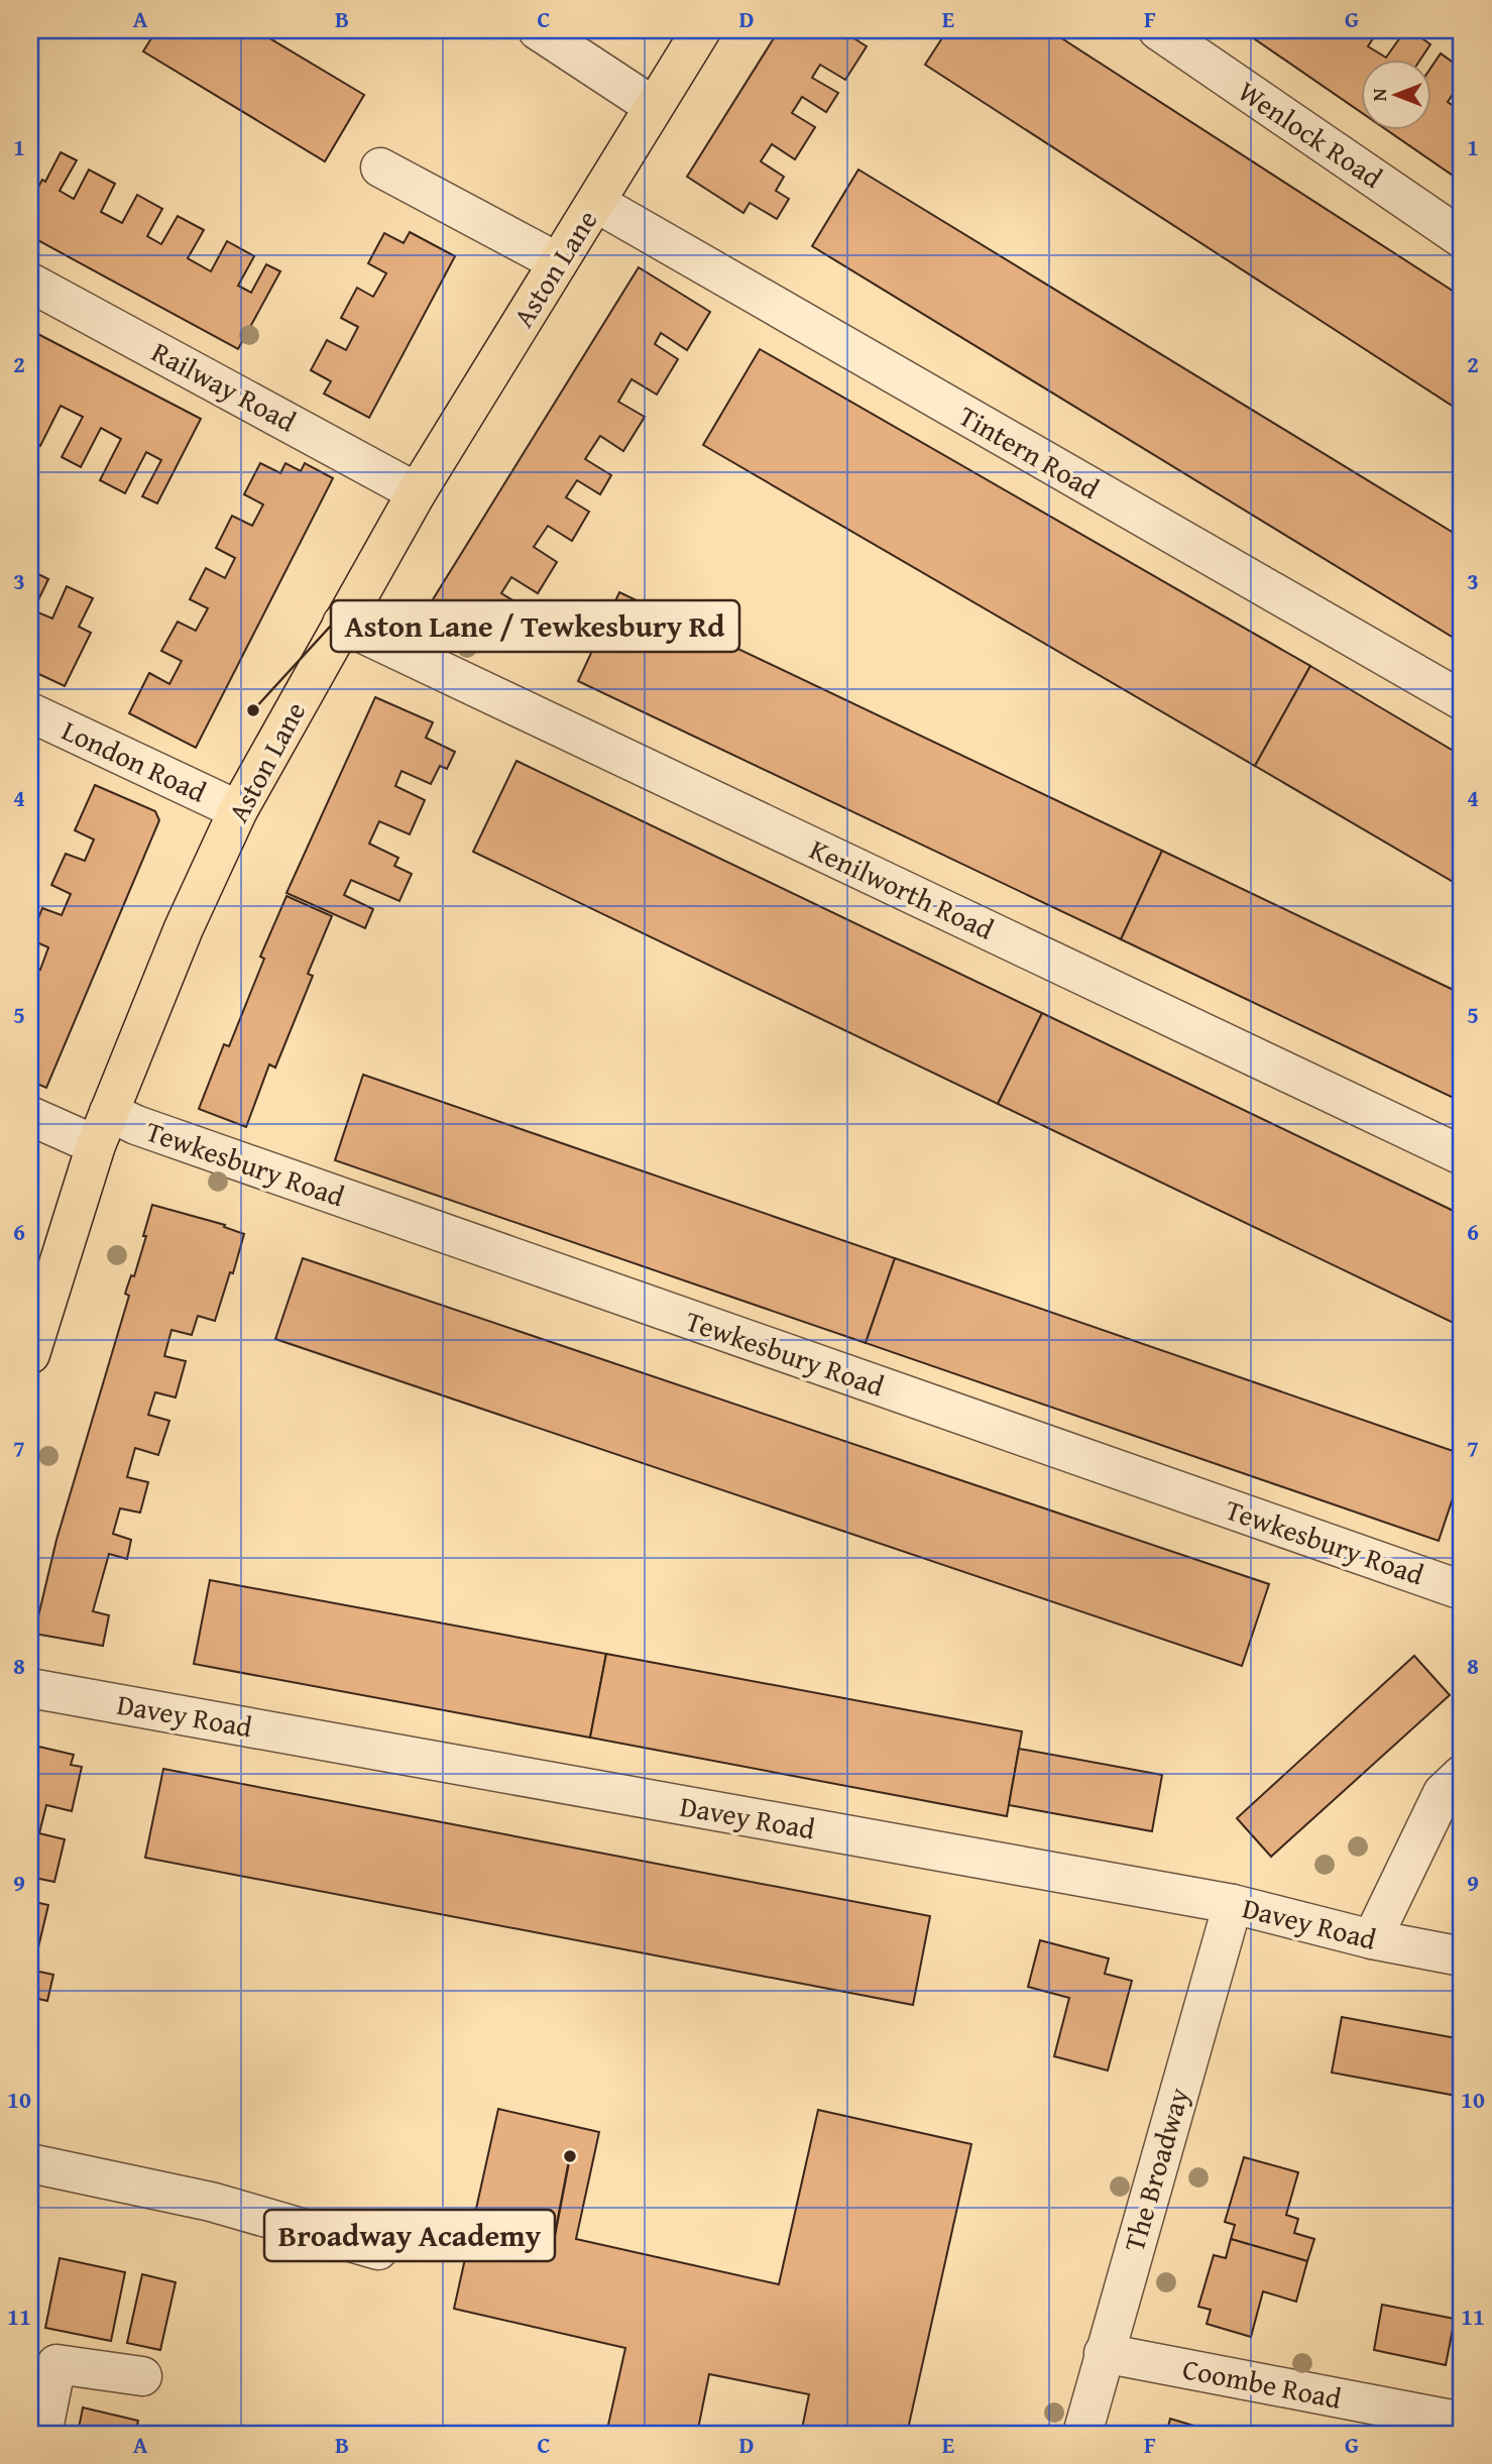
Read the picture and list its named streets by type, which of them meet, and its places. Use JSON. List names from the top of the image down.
{
  "streets": {
    "main road": ["Aston Lane"],
    "street": [
      "Wenlock Road",
      "Railway Road",
      "Tintern Road",
      "London Road",
      "Kenilworth Road",
      "Tewkesbury Road",
      "Davey Road",
      "The Broadway",
      "Coombe Road"
    ]
  },
  "crossings": [
    ["Aston Lane", "Railway Road"],
    ["Aston Lane", "Tintern Road"],
    ["Aston Lane", "London Road"],
    ["Aston Lane", "Kenilworth Road"],
    ["Aston Lane", "Tewkesbury Road"],
    ["Davey Road", "The Broadway"],
    ["The Broadway", "Coombe Road"]
  ],
  "places": ["Aston Lane / Tewkesbury Rd", "Broadway Academy"],
  "north": "left",
  "grid": {
    "columns": [
      "A",
      "B",
      "C",
      "D",
      "E",
      "F",
      "G"
    ],
    "rows": [
      "1",
      "2",
      "3",
      "4",
      "5",
      "6",
      "7",
      "8",
      "9",
      "10",
      "11"
    ]
  }
}
